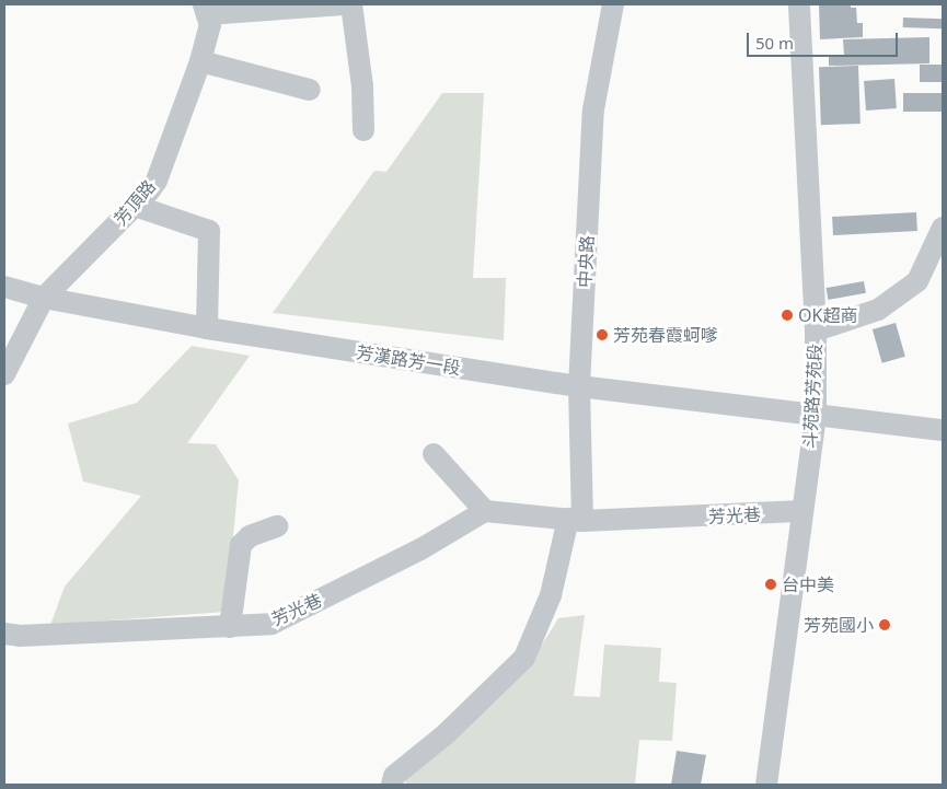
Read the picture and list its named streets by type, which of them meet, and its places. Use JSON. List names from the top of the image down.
{
  "streets": {
    "street": [
      "芳頂路",
      "中央路",
      "芳漢路芳一段",
      "斗苑路芳苑段",
      "芳光巷"
    ]
  },
  "crossings": [
    ["芳頂路", "芳漢路芳一段"],
    ["中央路", "芳漢路芳一段"],
    ["中央路", "芳光巷"],
    ["芳漢路芳一段", "斗苑路芳苑段"],
    ["斗苑路芳苑段", "芳光巷"]
  ],
  "places": [
    "OK超商",
    "芳苑春霞蚵嗲",
    "台中美",
    "芳苑國小"
  ],
  "scale_bar": "50 m"
}
